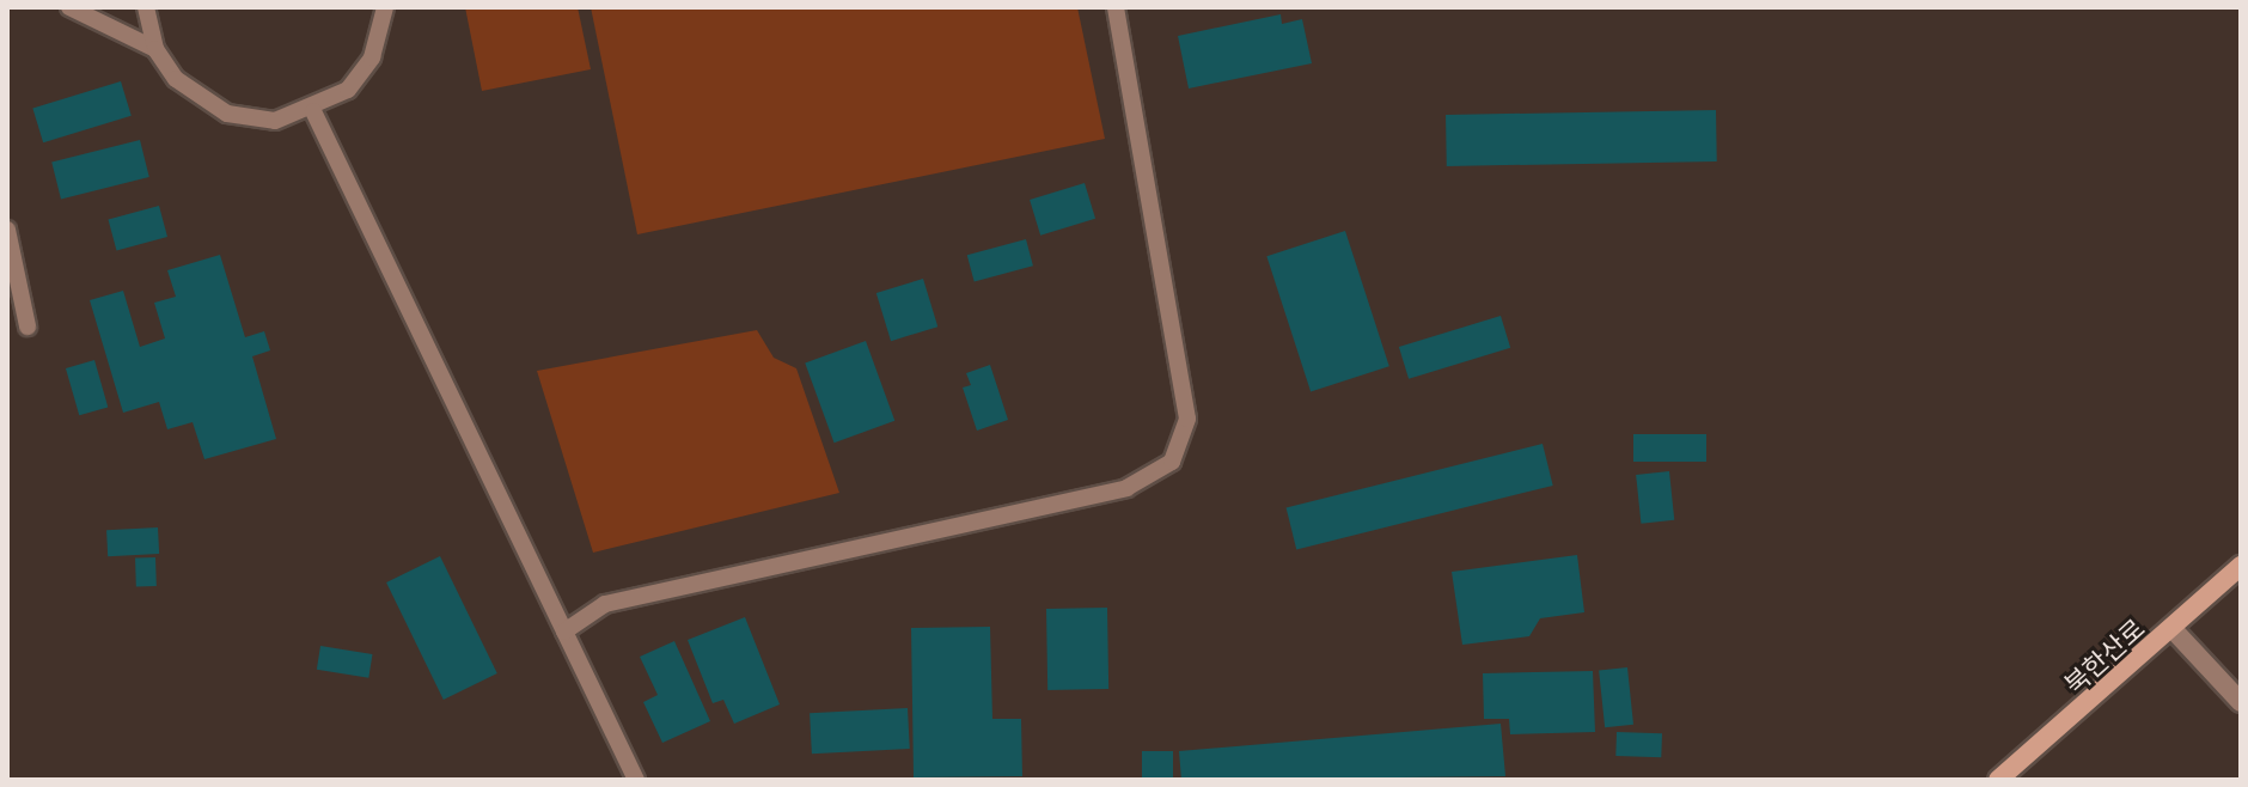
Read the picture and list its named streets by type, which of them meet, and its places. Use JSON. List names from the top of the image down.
{
  "streets": {
    "street": ["북한산로"]
  }
}
